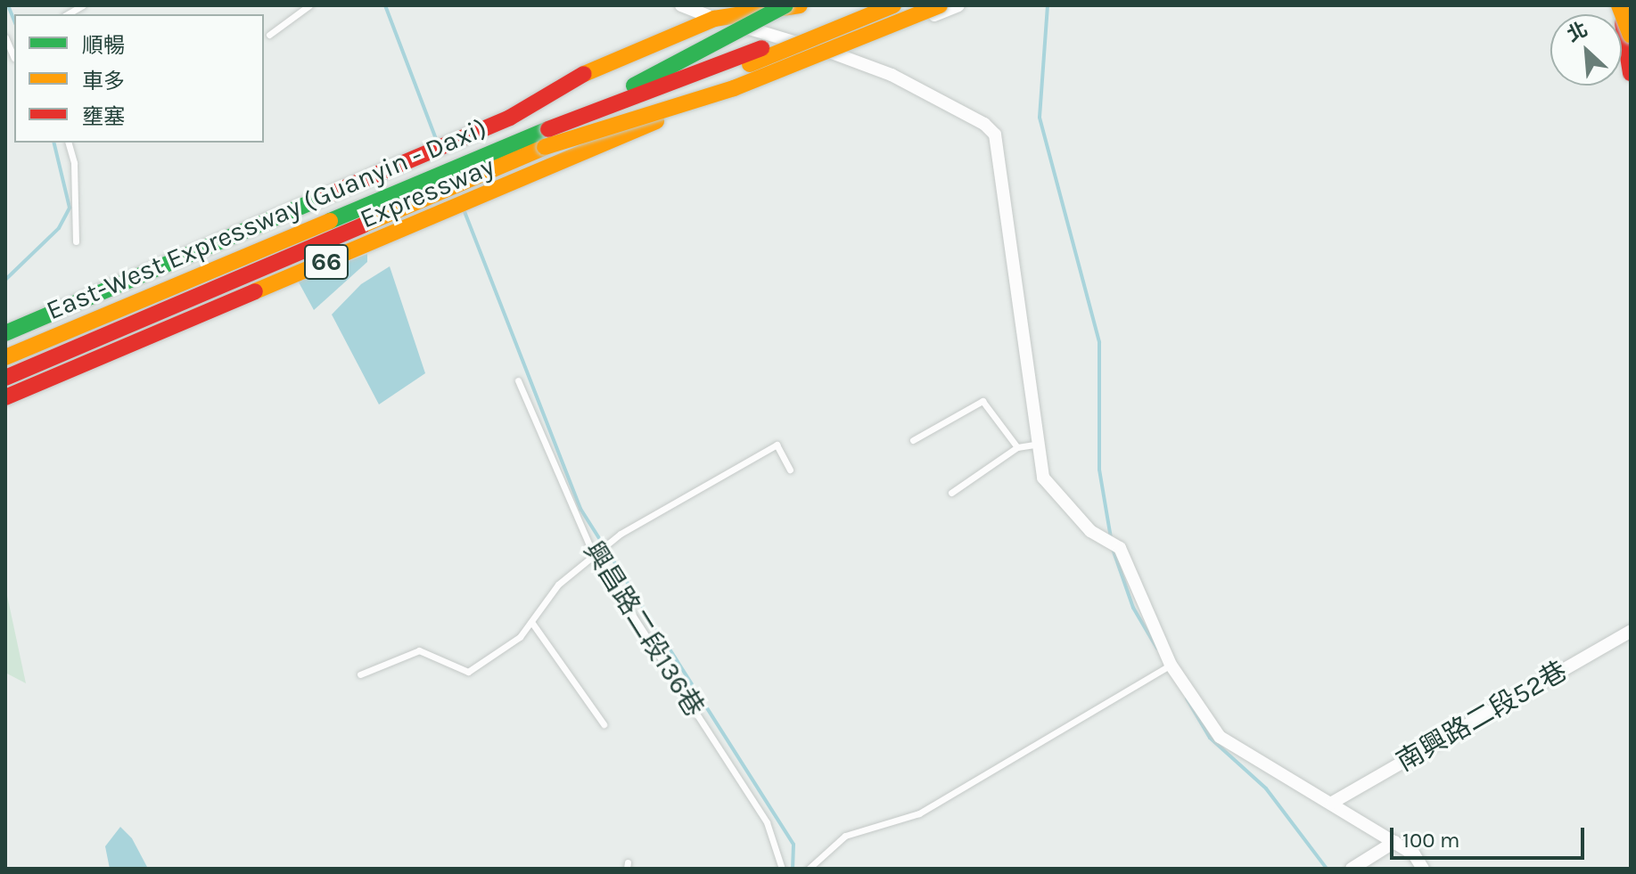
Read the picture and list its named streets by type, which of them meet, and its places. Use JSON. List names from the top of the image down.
{
  "streets": {
    "main road": ["Expressway", "East-West Expressway (Guanyin - Daxi)", "66"],
    "street": ["南興路二段52巷"],
    "lane": ["興昌路二段136巷"]
  },
  "crossings": [
    ["East-West Expressway (Guanyin - Daxi)", "66"]
  ],
  "legend": ["順暢", "車多", "壅塞"],
  "scale_bar": "100 m",
  "north": "top left"
}
